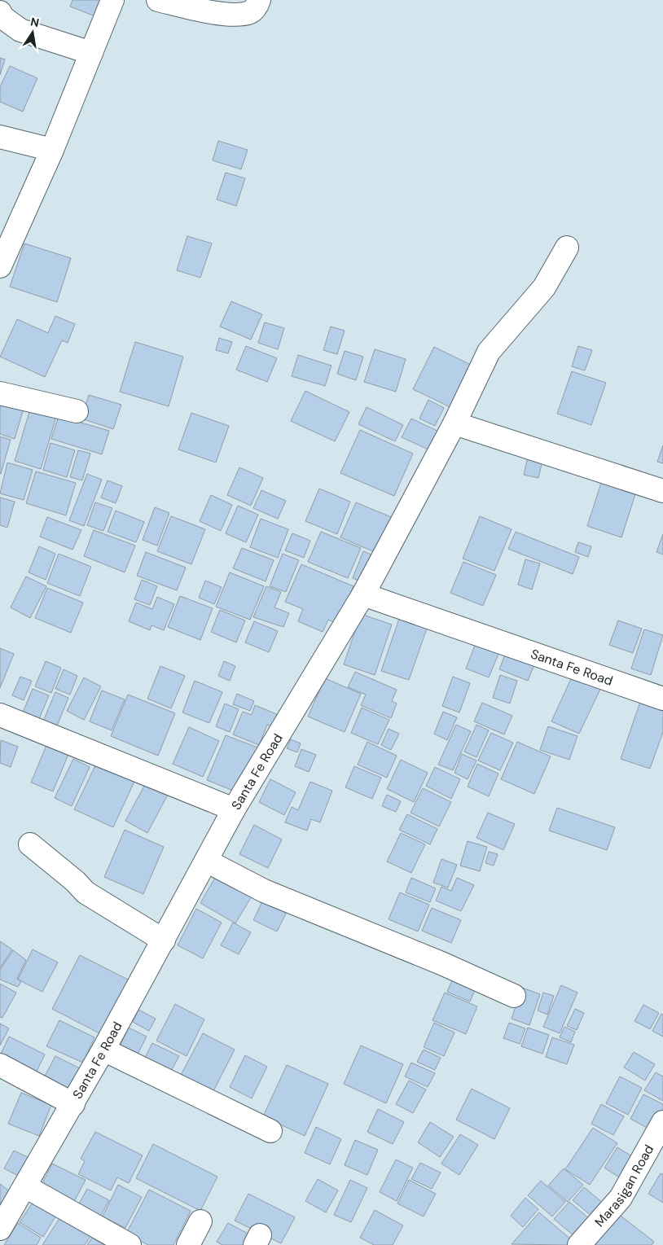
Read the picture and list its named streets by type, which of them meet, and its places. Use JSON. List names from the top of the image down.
{
  "streets": {
    "street": ["Santa Fe Road", "Marasigan Road"]
  },
  "north": "top"
}
